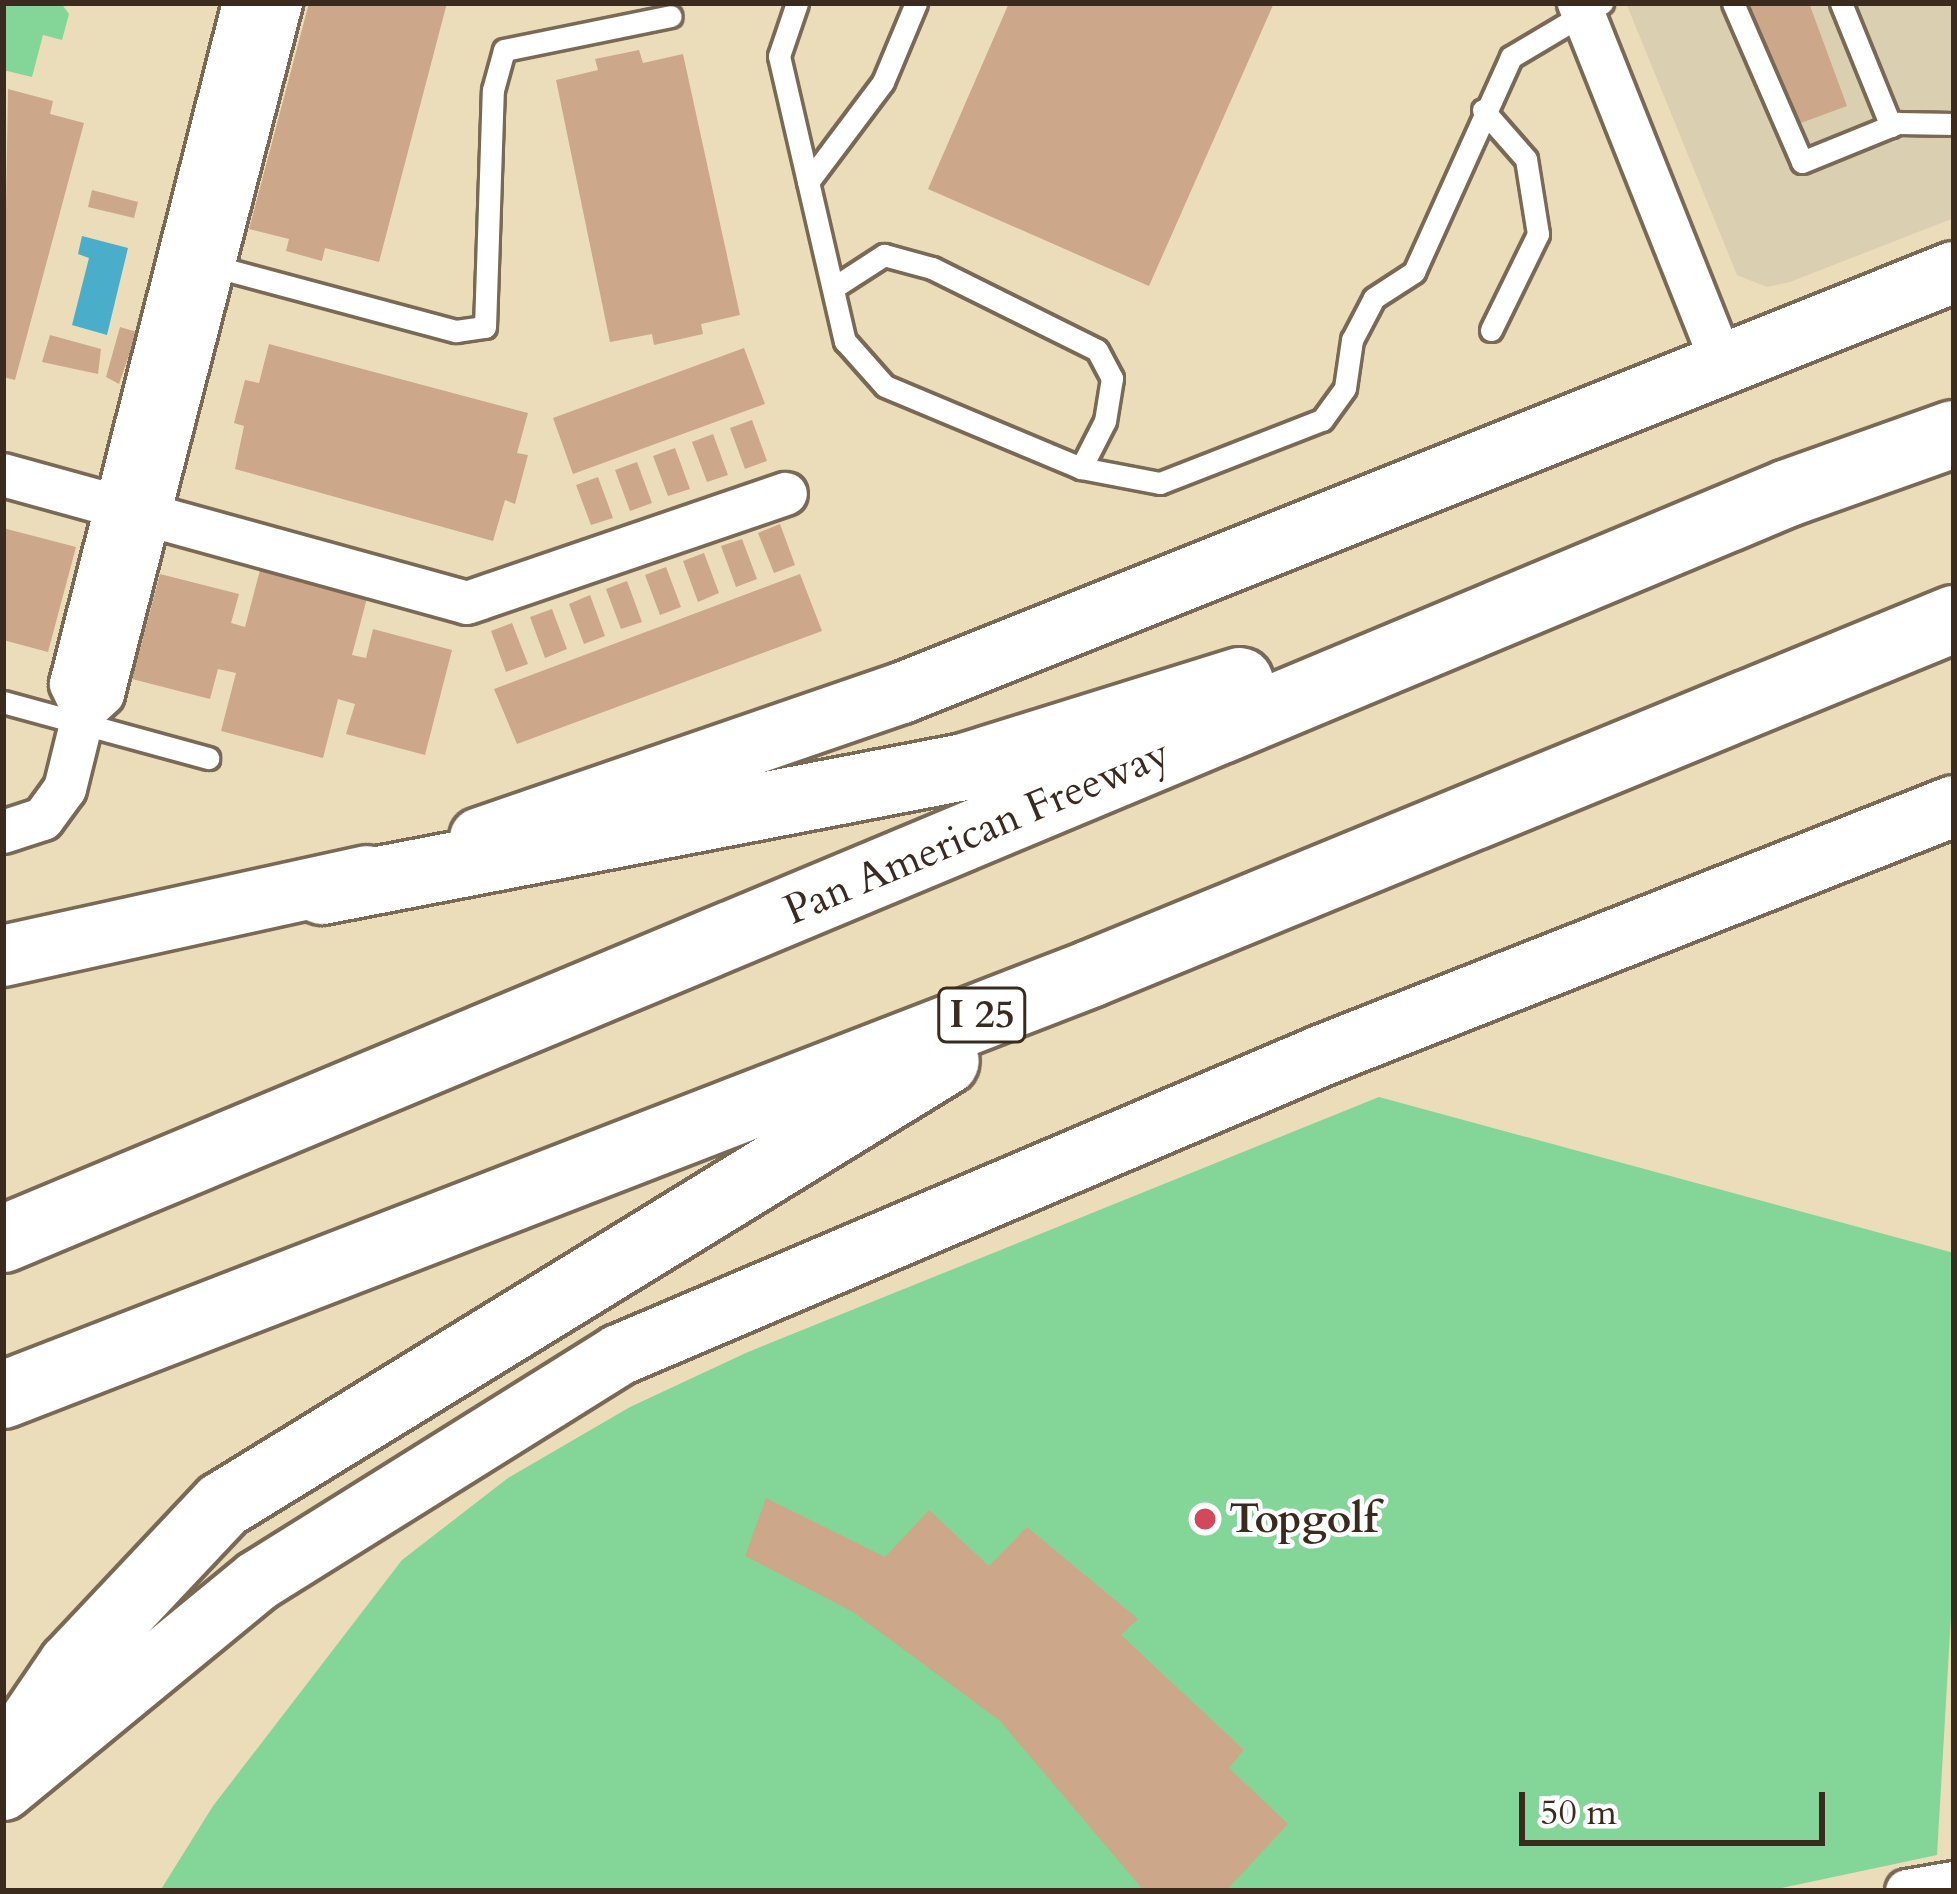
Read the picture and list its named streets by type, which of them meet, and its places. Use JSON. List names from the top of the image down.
{
  "streets": {
    "highway": ["Pan American Freeway", "I 25"]
  },
  "places": ["Topgolf"],
  "scale_bar": "50 m"
}
